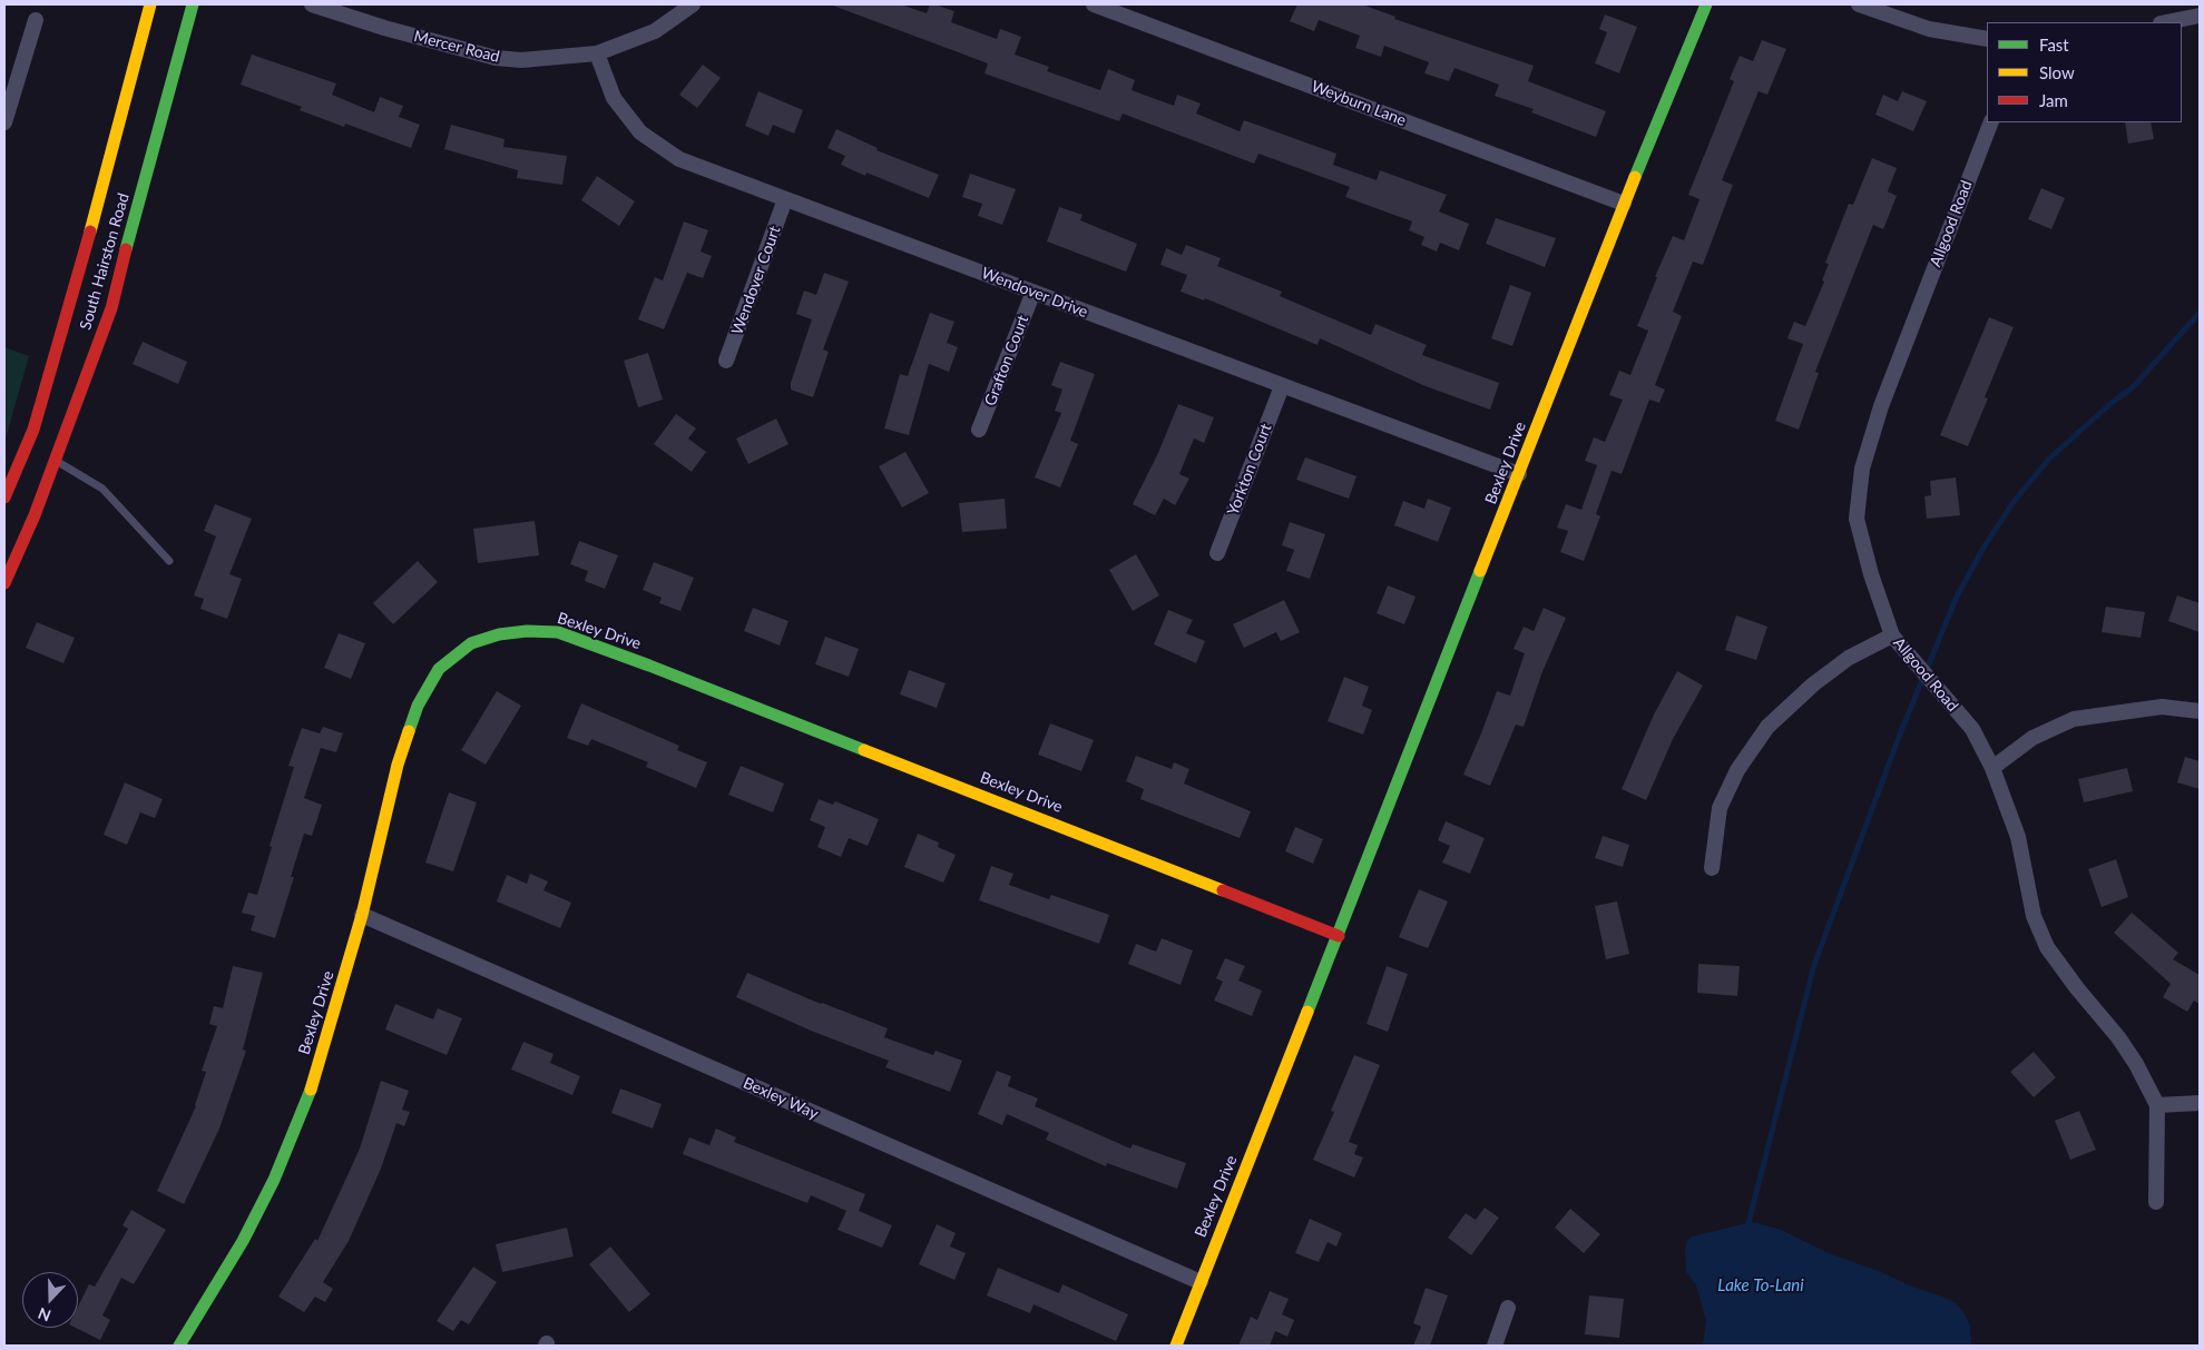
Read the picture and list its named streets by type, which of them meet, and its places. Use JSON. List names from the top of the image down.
{
  "streets": {
    "street": [
      "Mercer Road",
      "Weyburn Lane",
      "Allgood Road",
      "South Hairston Road",
      "Wendover Court",
      "Wendover Drive",
      "Grafton Court",
      "Bexley Drive",
      "Yorkton Court",
      "Bexley Way"
    ]
  },
  "crossings": [
    ["Mercer Road", "Wendover Drive"],
    ["Weyburn Lane", "Bexley Drive"],
    ["Wendover Court", "Wendover Drive"],
    ["Wendover Drive", "Grafton Court"],
    ["Wendover Drive", "Bexley Drive"],
    ["Wendover Drive", "Yorkton Court"],
    ["Bexley Drive", "Bexley Way"]
  ],
  "water": ["Lake To-Lani"],
  "legend": ["Fast", "Slow", "Jam"],
  "north": "bottom"
}
